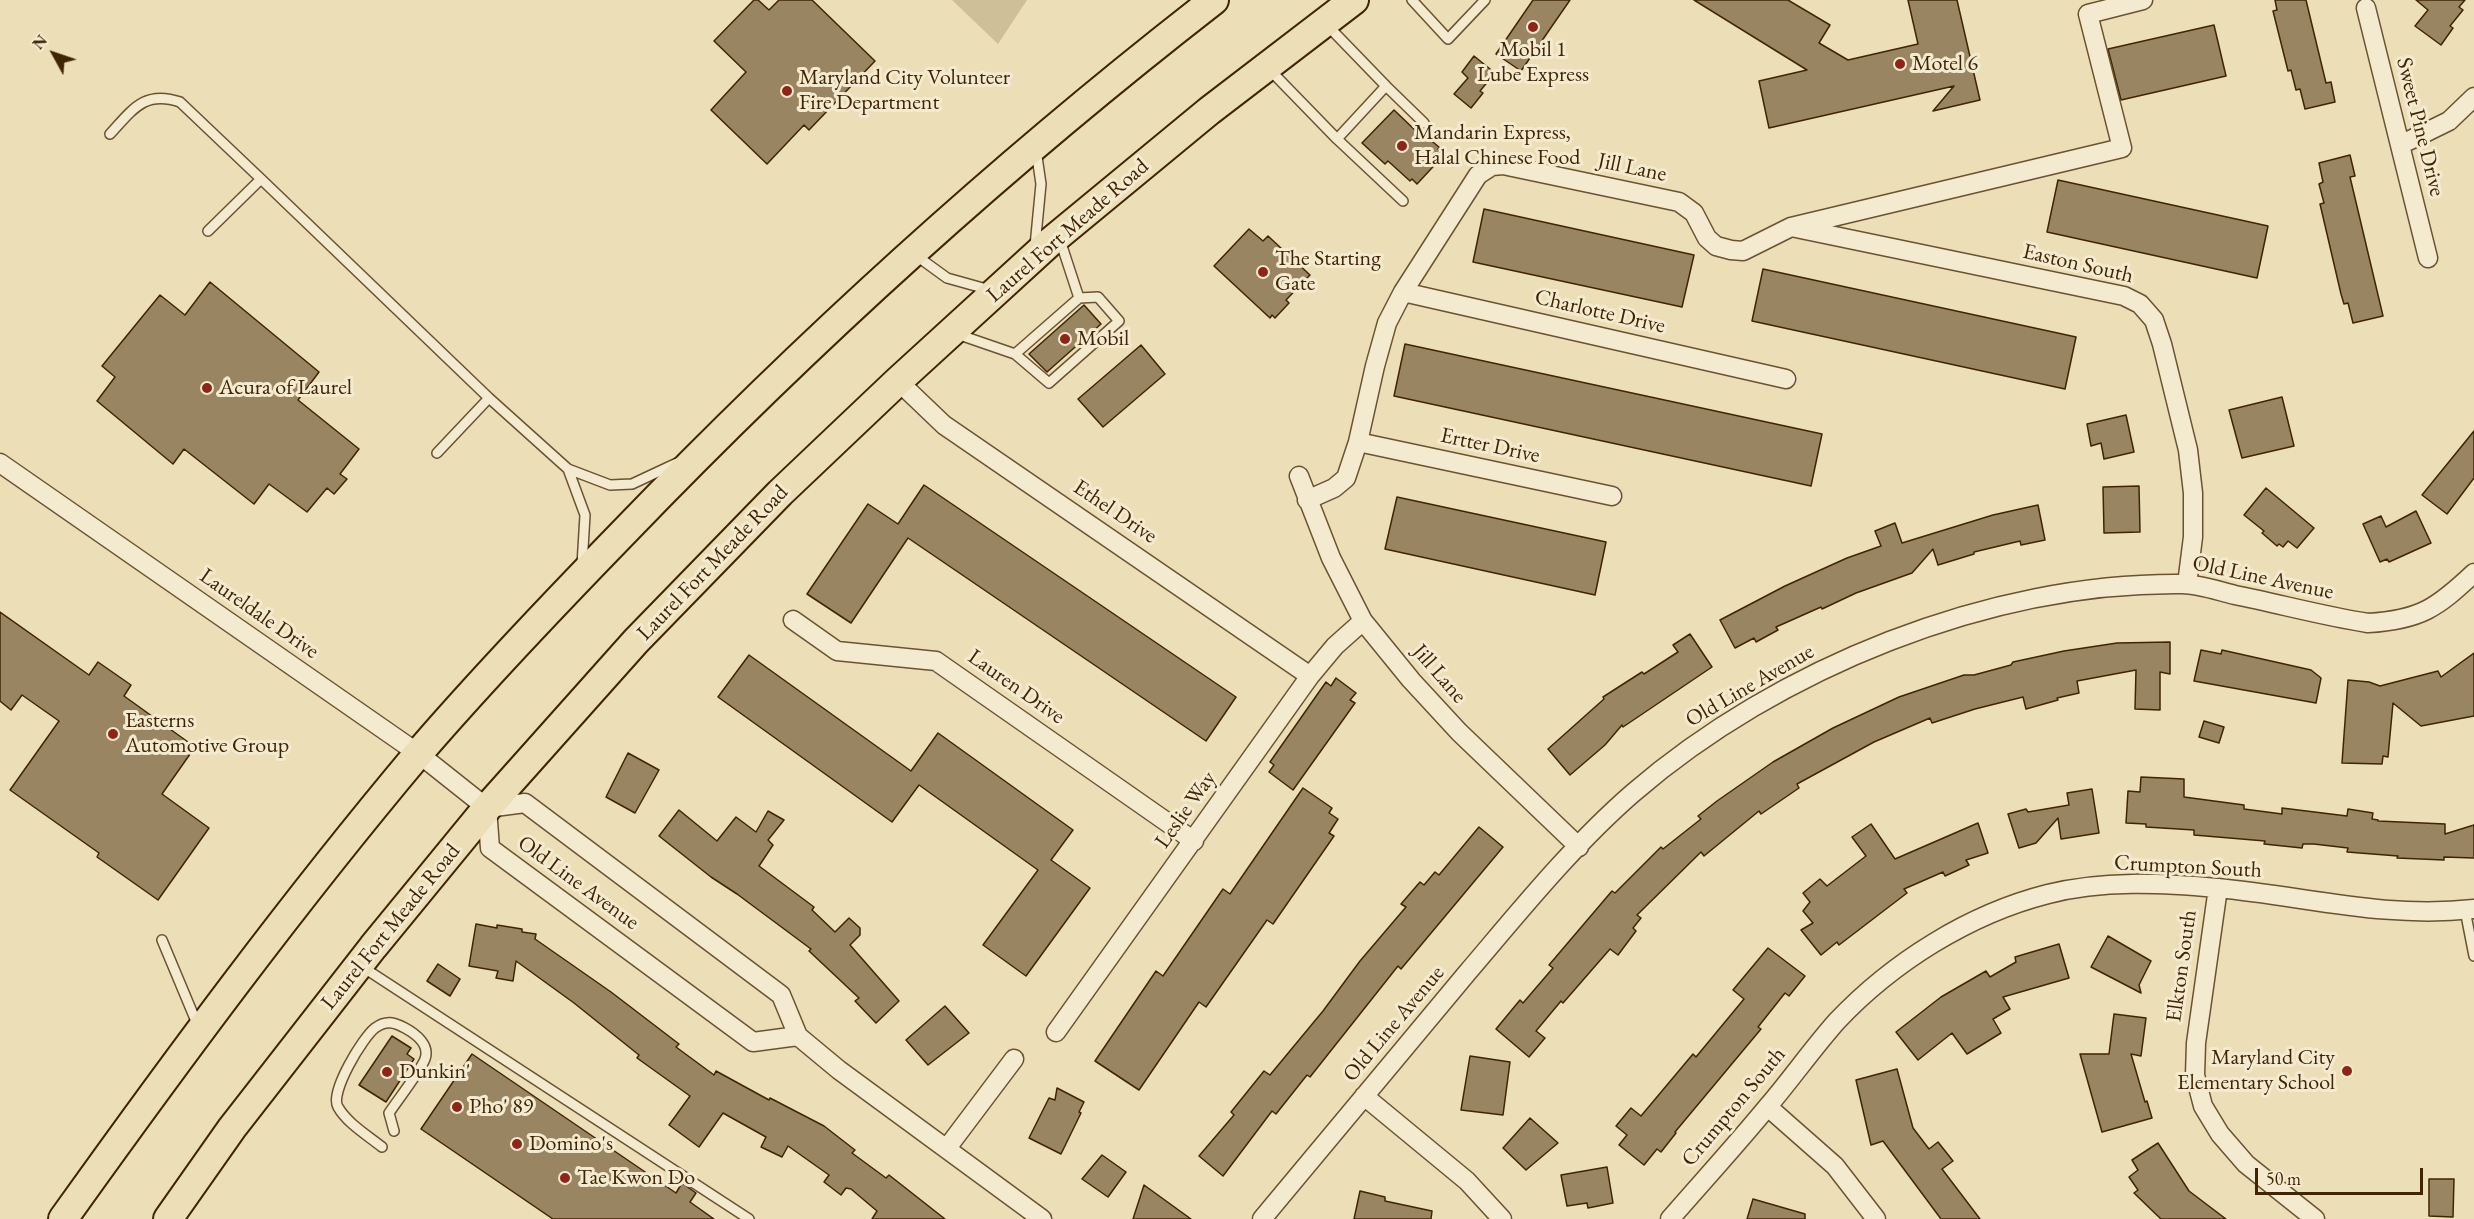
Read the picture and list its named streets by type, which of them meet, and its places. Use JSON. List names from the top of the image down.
{
  "streets": {
    "main road": ["Laurel Fort Meade Road"],
    "street": [
      "Sweet Pine Drive",
      "Jill Lane",
      "Easton South",
      "Charlotte Drive",
      "Ertter Drive",
      "Ethel Drive",
      "Old Line Avenue",
      "Laureldale Drive",
      "Lauren Drive",
      "Leslie Way",
      "Crumpton South",
      "Elkton South"
    ]
  },
  "crossings": [
    ["Jill Lane", "Easton South"],
    ["Jill Lane", "Charlotte Drive"],
    ["Jill Lane", "Ertter Drive"],
    ["Jill Lane", "Old Line Avenue"],
    ["Jill Lane", "Leslie Way"],
    ["Laurel Fort Meade Road", "Ethel Drive"],
    ["Laurel Fort Meade Road", "Old Line Avenue"],
    ["Laurel Fort Meade Road", "Laureldale Drive"],
    ["Easton South", "Old Line Avenue"],
    ["Ethel Drive", "Leslie Way"],
    ["Old Line Avenue", "Laureldale Drive"],
    ["Lauren Drive", "Leslie Way"],
    ["Crumpton South", "Elkton South"]
  ],
  "places": [
    "Mobil 1 Lube Express",
    "Motel 6",
    "Maryland City Volunteer Fire Department",
    "Mandarin Express, Halal Chinese Food",
    "The Starting Gate",
    "Mobil",
    "Acura of Laurel",
    "Easterns Automotive Group",
    "Maryland City Elementary School",
    "Dunkin'",
    "Pho' 89",
    "Domino's",
    "Tae Kwon Do"
  ],
  "scale_bar": "50 m",
  "north": "top left"
}
